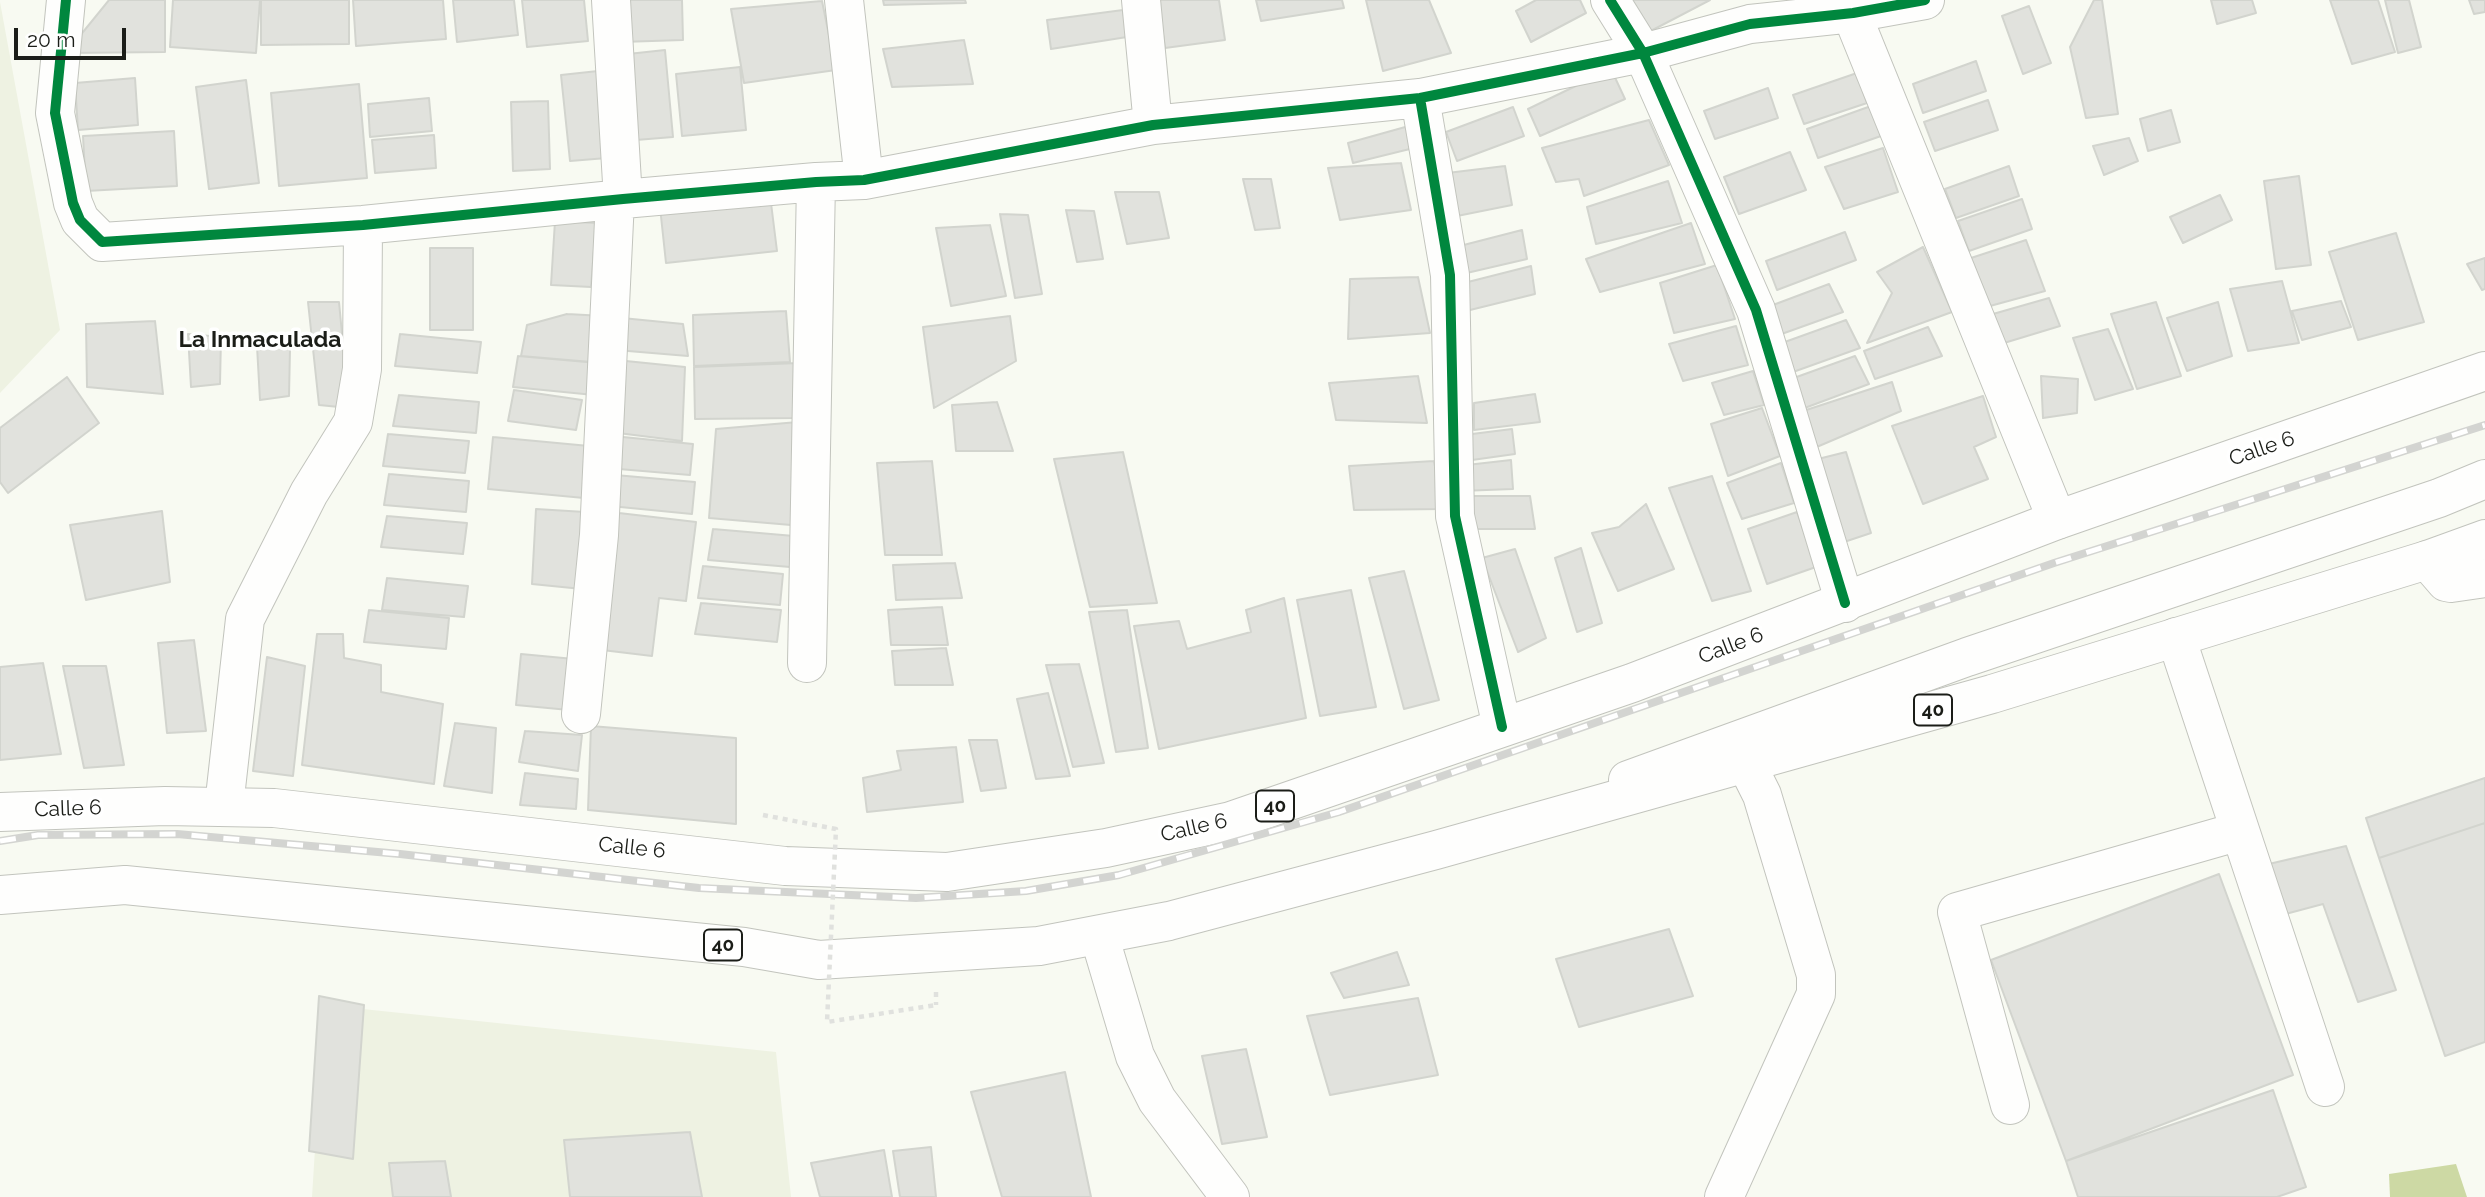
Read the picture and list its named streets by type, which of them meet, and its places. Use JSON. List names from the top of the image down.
{
  "streets": {
    "main road": ["Calle 6", "40"]
  },
  "districts": ["La Inmaculada"],
  "scale_bar": "20 m"
}
